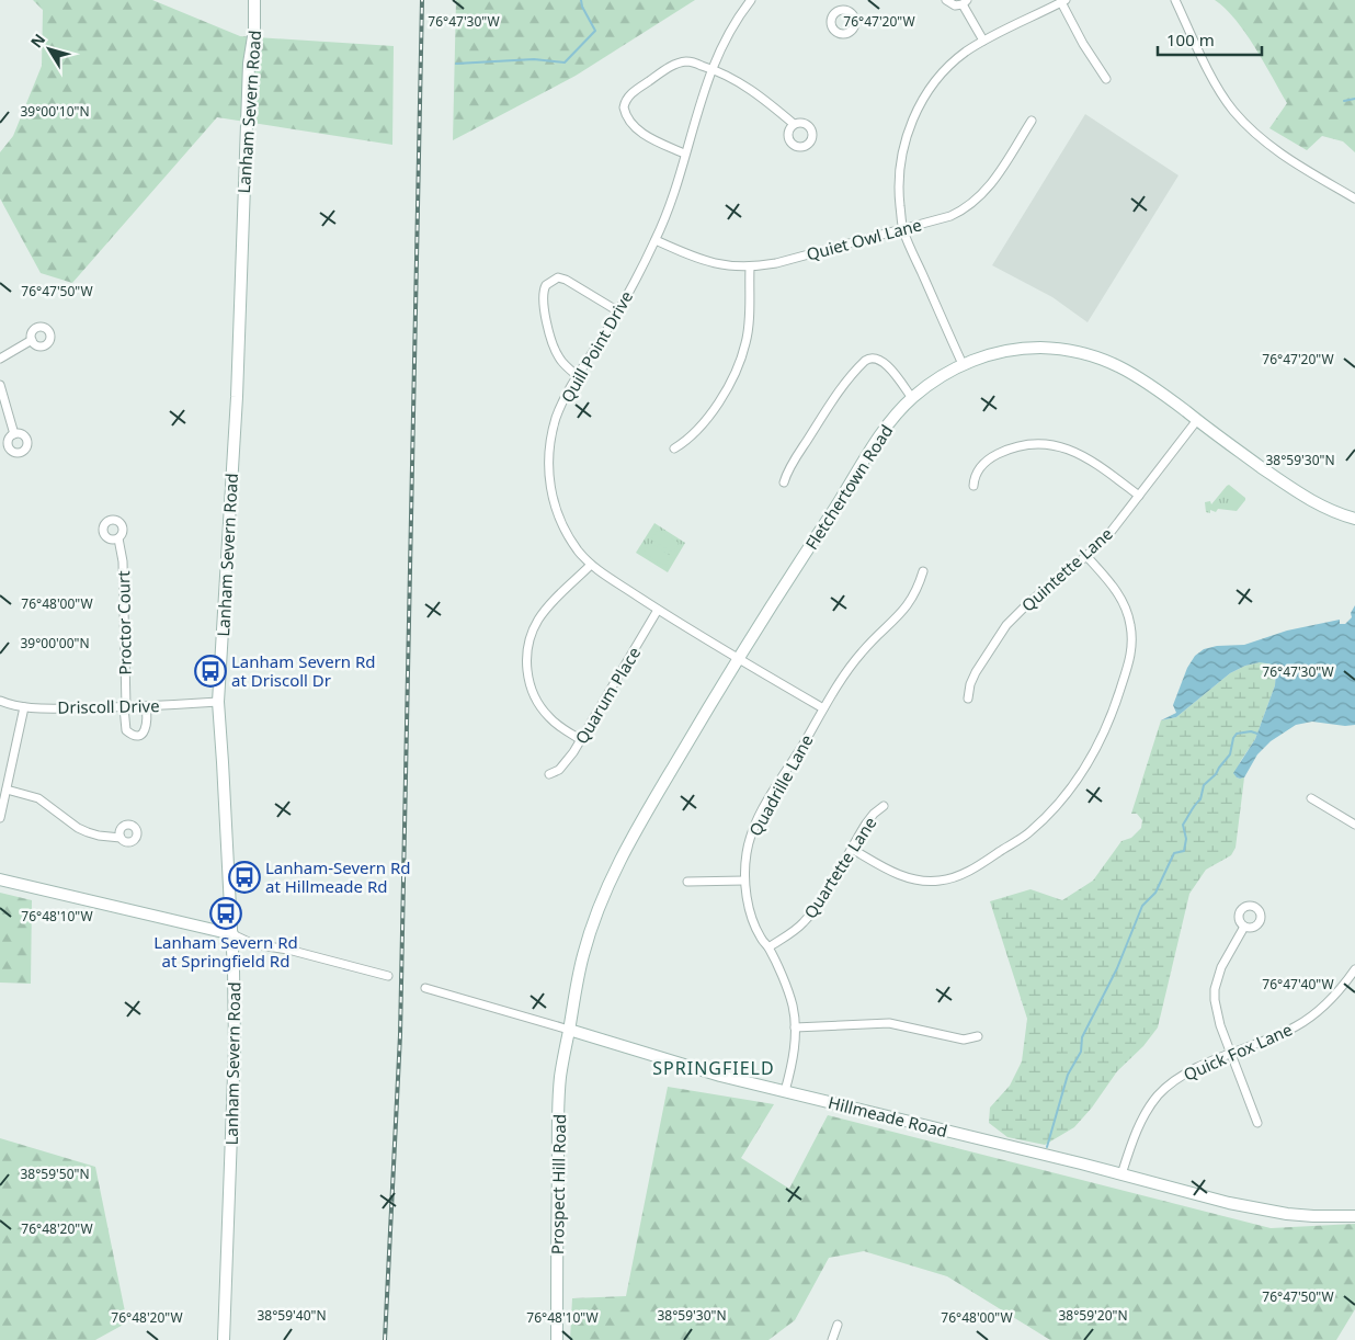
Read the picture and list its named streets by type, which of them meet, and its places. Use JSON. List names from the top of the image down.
{
  "streets": {
    "street": [
      "Lanham Severn Road",
      "Quiet Owl Lane",
      "Quill Point Drive",
      "Fletchertown Road",
      "Quintette Lane",
      "Proctor Court",
      "Quarum Place",
      "Driscoll Drive",
      "Quadrille Lane",
      "Quartette Lane",
      "Quick Fox Lane",
      "Hillmeade Road",
      "Prospect Hill Road"
    ]
  },
  "crossings": [
    ["Lanham Severn Road", "Driscoll Drive"],
    ["Quiet Owl Lane", "Quill Point Drive"],
    ["Quill Point Drive", "Fletchertown Road"],
    ["Quill Point Drive", "Quarum Place"],
    ["Quill Point Drive", "Quadrille Lane"],
    ["Fletchertown Road", "Quintette Lane"],
    ["Fletchertown Road", "Hillmeade Road"],
    ["Fletchertown Road", "Prospect Hill Road"],
    ["Proctor Court", "Driscoll Drive"],
    ["Quadrille Lane", "Quartette Lane"],
    ["Quadrille Lane", "Hillmeade Road"],
    ["Quick Fox Lane", "Hillmeade Road"],
    ["Hillmeade Road", "Prospect Hill Road"]
  ],
  "districts": ["SPRINGFIELD"],
  "places": {
    "bus stop": ["Lanham Severn Rd at Driscoll Dr", "Lanham-Severn Rd at Hillmeade Rd", "Lanham Severn Rd at Springfield Rd"]
  },
  "scale_bar": "100 m",
  "north": "top left",
  "coordinates": [
    "76°47'30\"W",
    "76°47'20\"W",
    "39°00'10\"N",
    "76°47'50\"W",
    "38°59'30\"N",
    "76°48'00\"W",
    "39°00'00\"N",
    "76°48'10\"W",
    "76°47'40\"W",
    "38°59'50\"N",
    "76°48'20\"W",
    "38°59'40\"N",
    "38°59'20\"N"
  ]
}
